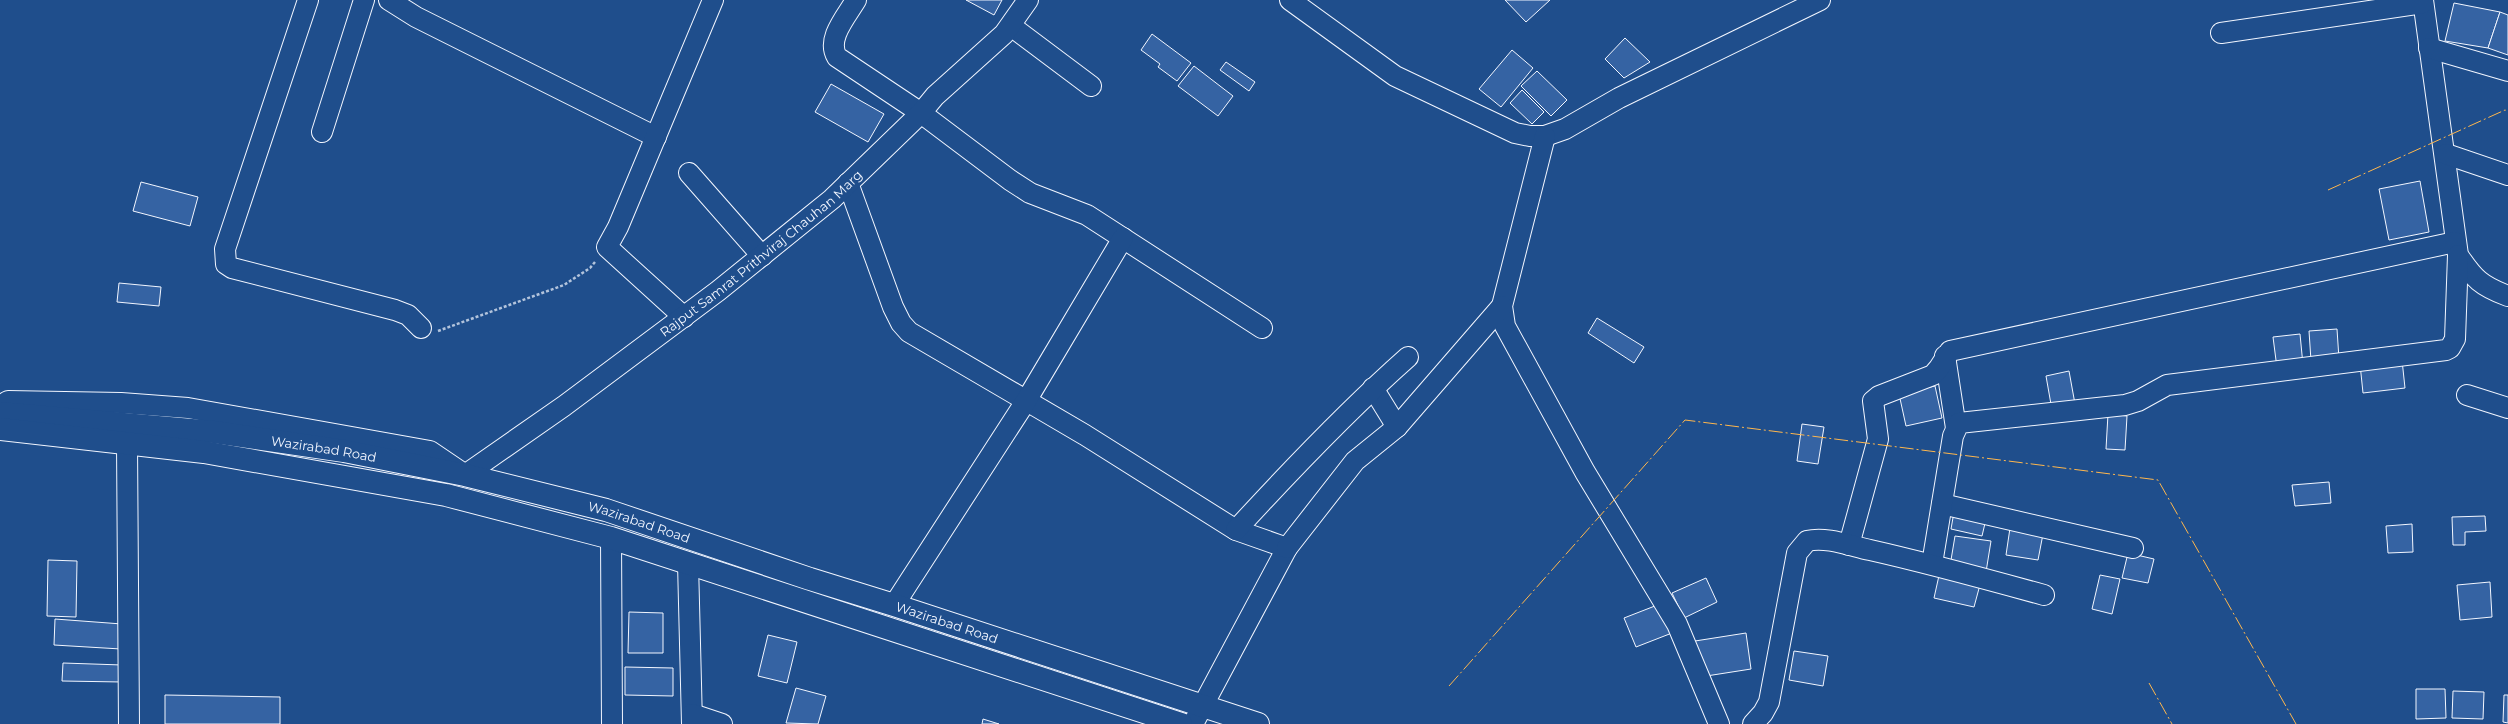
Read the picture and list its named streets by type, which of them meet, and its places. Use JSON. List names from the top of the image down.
{
  "streets": {
    "highway": ["Wazirabad Road"],
    "street": ["Rajput Samrat Prithviraj Chauhan Marg"]
  },
  "crossings": [
    ["Rajput Samrat Prithviraj Chauhan Marg", "Wazirabad Road"]
  ]
}
